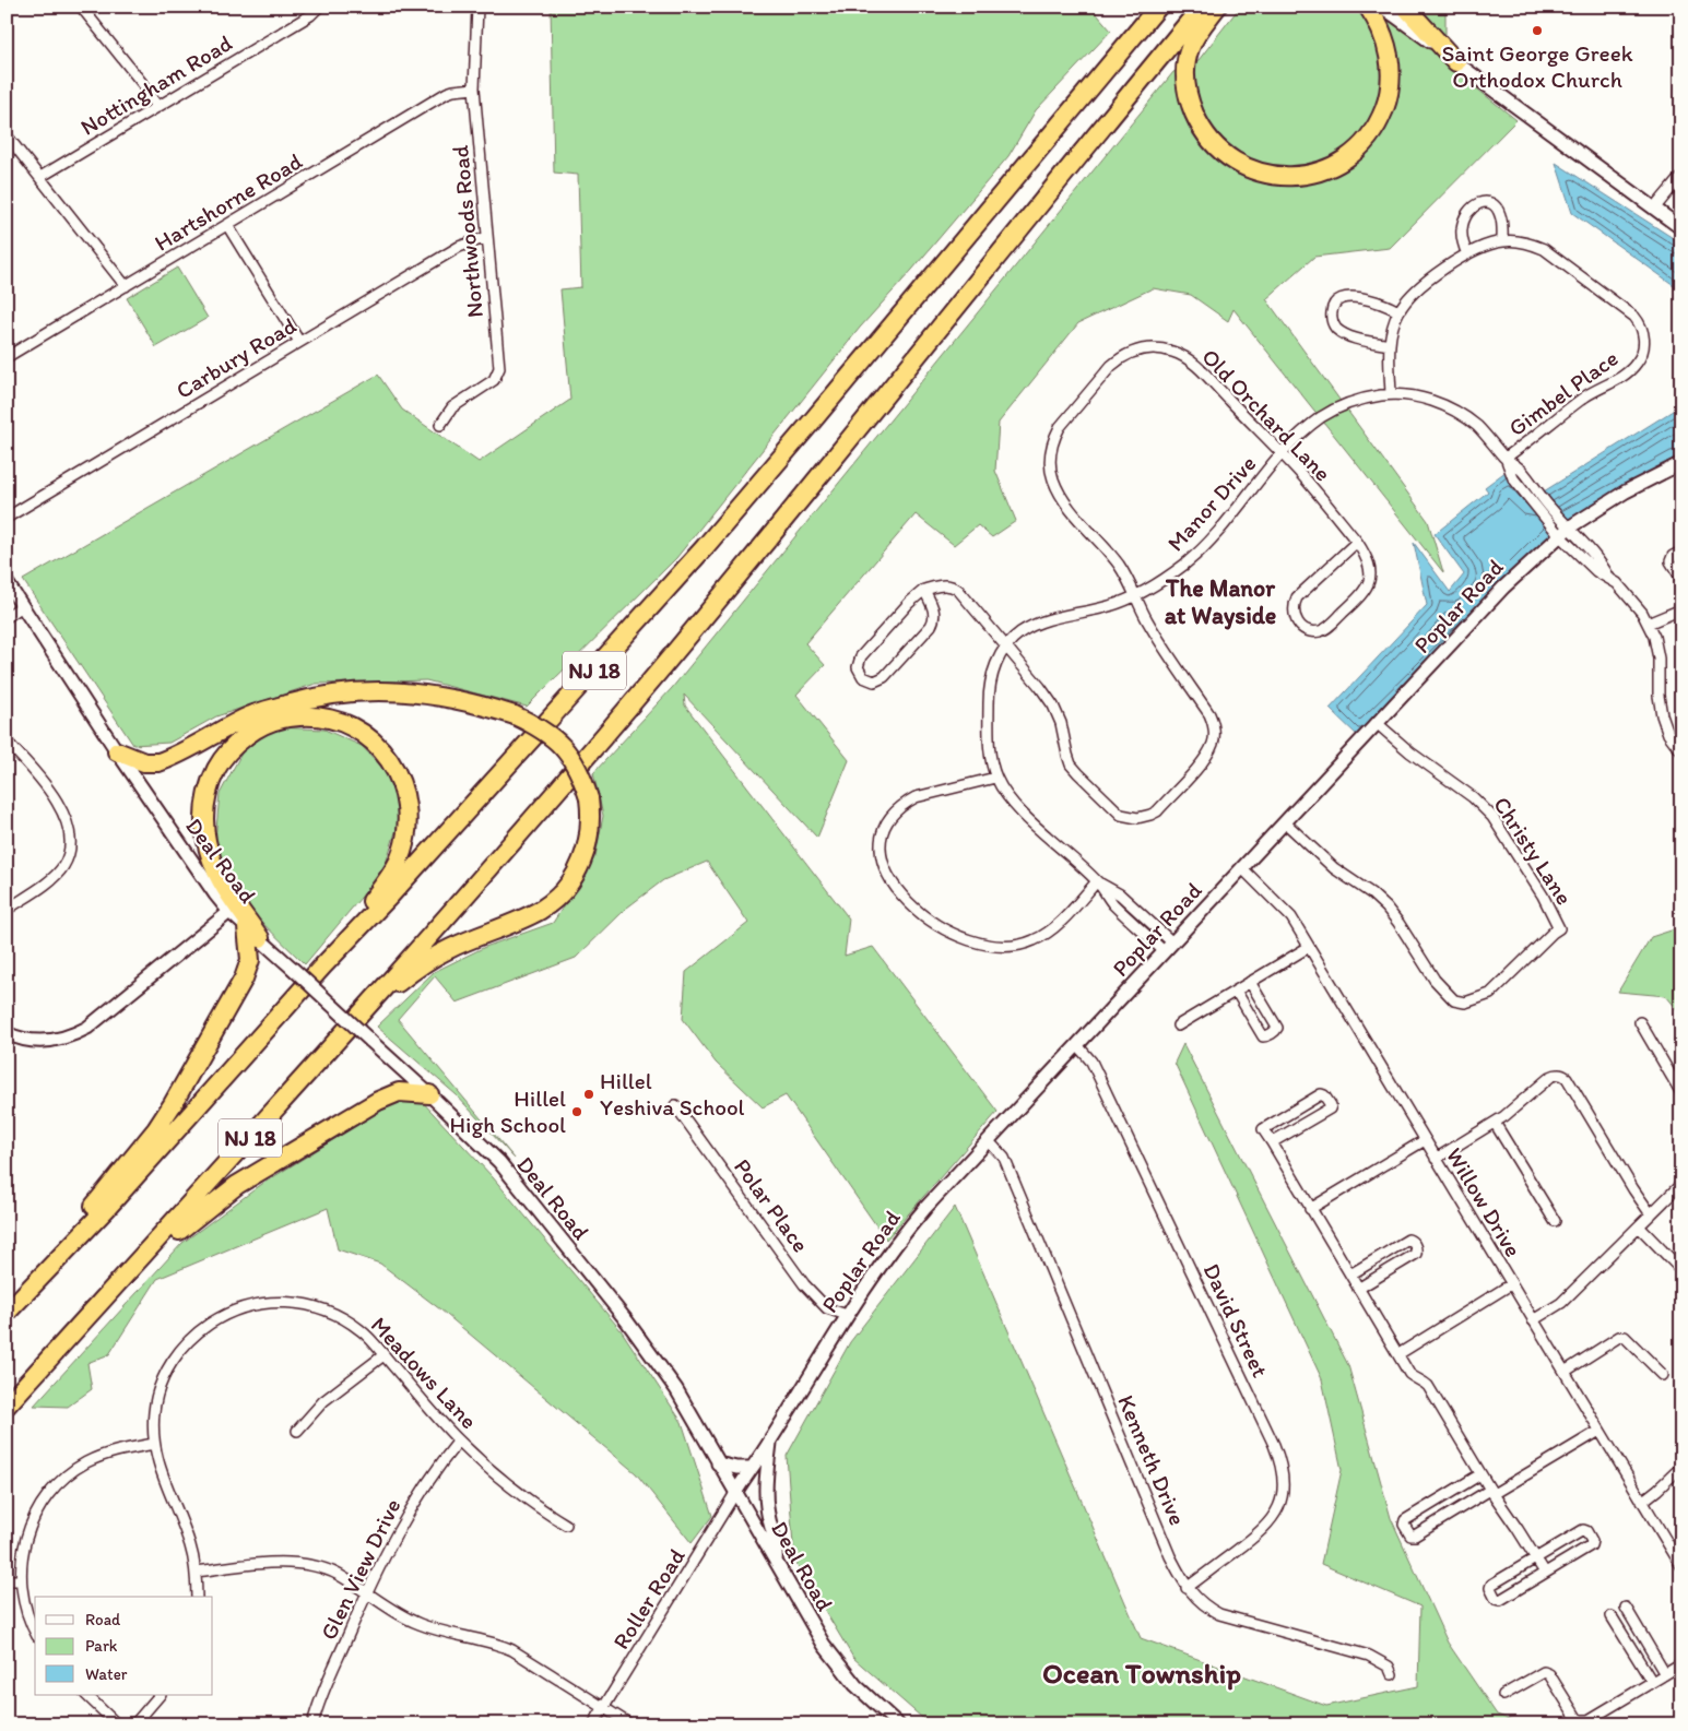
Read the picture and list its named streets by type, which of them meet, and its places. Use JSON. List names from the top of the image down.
{
  "streets": {
    "highway": ["NJ 18"],
    "street": [
      "Nottingham Road",
      "Hartshorne Road",
      "Northwoods Road",
      "Carbury Road",
      "Gimbel Place",
      "Old Orchard Lane",
      "Manor Drive",
      "Poplar Road",
      "Christy Lane",
      "Deal Road",
      "Willow Drive",
      "Polar Place",
      "David Street",
      "Meadows Lane",
      "Kenneth Drive",
      "Glen View Drive",
      "Roller Road"
    ]
  },
  "crossings": [
    ["Hartshorne Road", "Northwoods Road"],
    ["Northwoods Road", "Carbury Road"],
    ["Gimbel Place", "Manor Drive"],
    ["Old Orchard Lane", "Manor Drive"],
    ["Manor Drive", "Poplar Road"],
    ["Poplar Road", "Christy Lane"],
    ["Poplar Road", "Deal Road"],
    ["Poplar Road", "Willow Drive"],
    ["Poplar Road", "Polar Place"],
    ["Poplar Road", "David Street"],
    ["Poplar Road", "Kenneth Drive"],
    ["Poplar Road", "Roller Road"],
    ["Deal Road", "Roller Road"],
    ["David Street", "Kenneth Drive"],
    ["Meadows Lane", "Glen View Drive"]
  ],
  "districts": ["The Manor at Wayside", "Ocean Township"],
  "places": ["Saint George Greek Orthodox Church", "Hillel Yeshiva School", "Hillel High School"],
  "legend": ["Road", "Park", "Water"]
}
